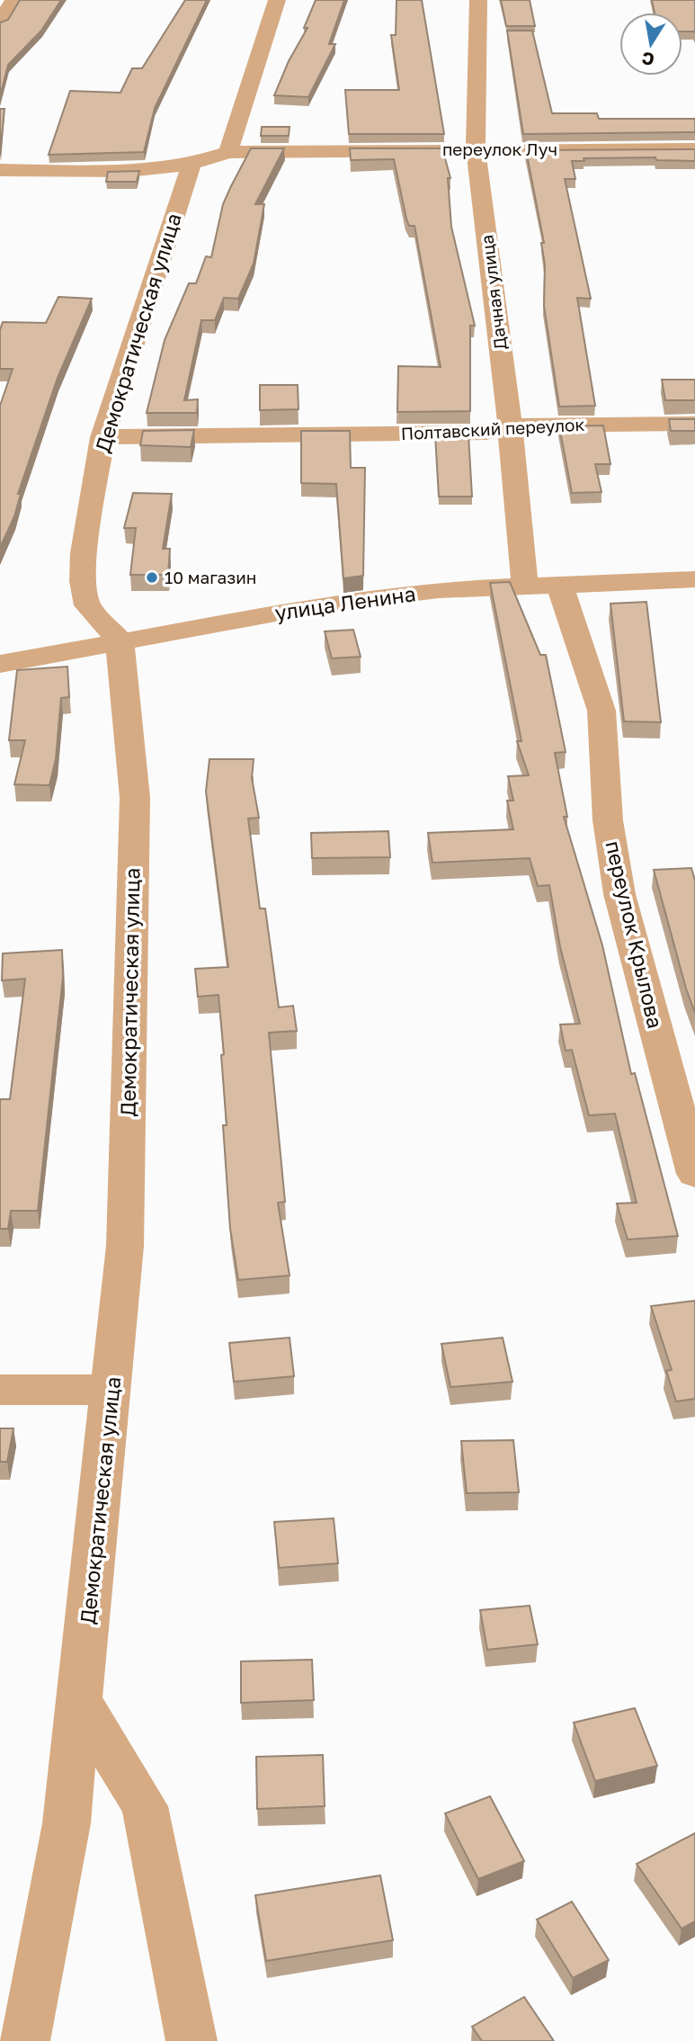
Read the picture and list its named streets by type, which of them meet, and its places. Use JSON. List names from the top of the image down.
{
  "streets": {
    "street": [
      "переулок Луч",
      "Дачная улица",
      "Демократическая улица",
      "Полтавский переулок",
      "улица Ленина",
      "переулок Крылова"
    ]
  },
  "crossings": [
    ["переулок Луч", "Дачная улица"],
    ["Дачная улица", "Полтавский переулок"],
    ["Дачная улица", "улица Ленина"],
    ["Демократическая улица", "Полтавский переулок"],
    ["Демократическая улица", "улица Ленина"],
    ["улица Ленина", "переулок Крылова"]
  ],
  "places": ["10 магазин"],
  "north": "bottom"
}
